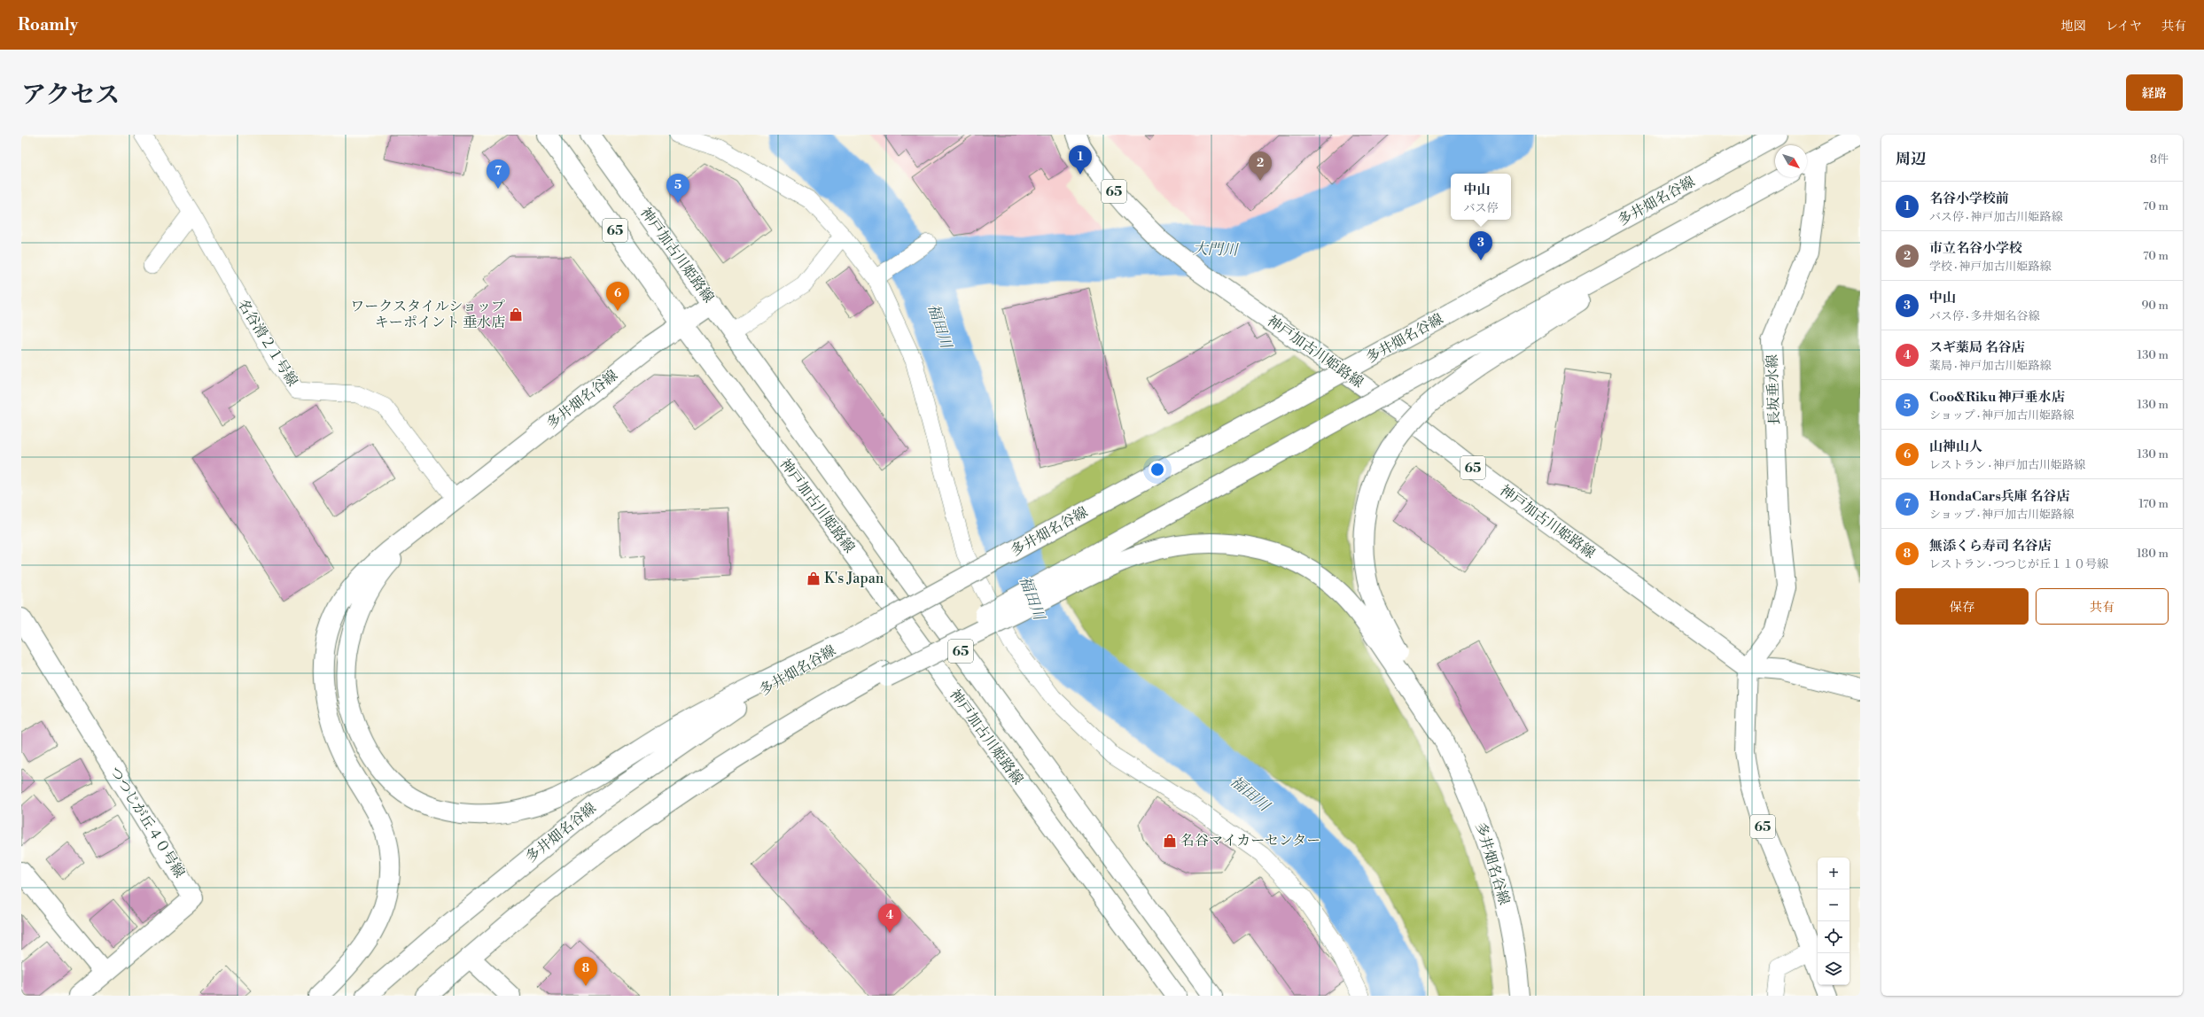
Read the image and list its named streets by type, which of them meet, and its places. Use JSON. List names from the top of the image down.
{
  "streets": {
    "street": [
      "65",
      "多井畑名谷線",
      "神戸加古川姫路線",
      "長坂垂水線",
      "つつじが丘４０号線"
    ],
    "lane": ["名谷滑２１号線"]
  },
  "crossings": [
    ["65", "神戸加古川姫路線"],
    ["65", "長坂垂水線"],
    ["多井畑名谷線", "神戸加古川姫路線"],
    ["多井畑名谷線", "名谷滑２１号線"],
    ["神戸加古川姫路線", "長坂垂水線"]
  ],
  "water": ["大門川", "福田川"],
  "places": {
    "shop": ["ワークスタイルショップ キーポイント 垂水店", "K's Japan", "名谷マイカーセンター"]
  },
  "north": "bottom right",
  "page": {
    "header": "Roamly",
    "nav": ["地図", "レイヤ", "共有"],
    "title": "アクセス",
    "buttons": [
      "経路",
      ["保存", "共有"]
    ],
    "heading": ["周辺", "8件"],
    "pins": [
      "1",
      "2",
      "7",
      "5",
      "3",
      "6",
      "4",
      "8"
    ],
    "popup": ["中山", "バス停"],
    "list": [
      {
        "mark": "1",
        "name": "名谷小学校前",
        "note": "バス停 · 神戸加古川姫路線",
        "value": "70 m"
      },
      {
        "mark": "2",
        "name": "市立名谷小学校",
        "note": "学校 · 神戸加古川姫路線",
        "value": "70 m"
      },
      {
        "mark": "3",
        "name": "中山",
        "note": "バス停 · 多井畑名谷線",
        "value": "90 m"
      },
      {
        "mark": "4",
        "name": "スギ薬局 名谷店",
        "note": "薬局 · 神戸加古川姫路線",
        "value": "130 m"
      },
      {
        "mark": "5",
        "name": "Coo&Riku 神戸垂水店",
        "note": "ショップ · 神戸加古川姫路線",
        "value": "130 m"
      },
      {
        "mark": "6",
        "name": "山神山人",
        "note": "レストラン · 神戸加古川姫路線",
        "value": "130 m"
      },
      {
        "mark": "7",
        "name": "HondaCars兵庫 名谷店",
        "note": "ショップ · 神戸加古川姫路線",
        "value": "170 m"
      },
      {
        "mark": "8",
        "name": "無添くら寿司 名谷店",
        "note": "レストラン · つつじが丘１１０号線",
        "value": "180 m"
      }
    ],
    "map_buttons": ["+", "−"]
  }
}
